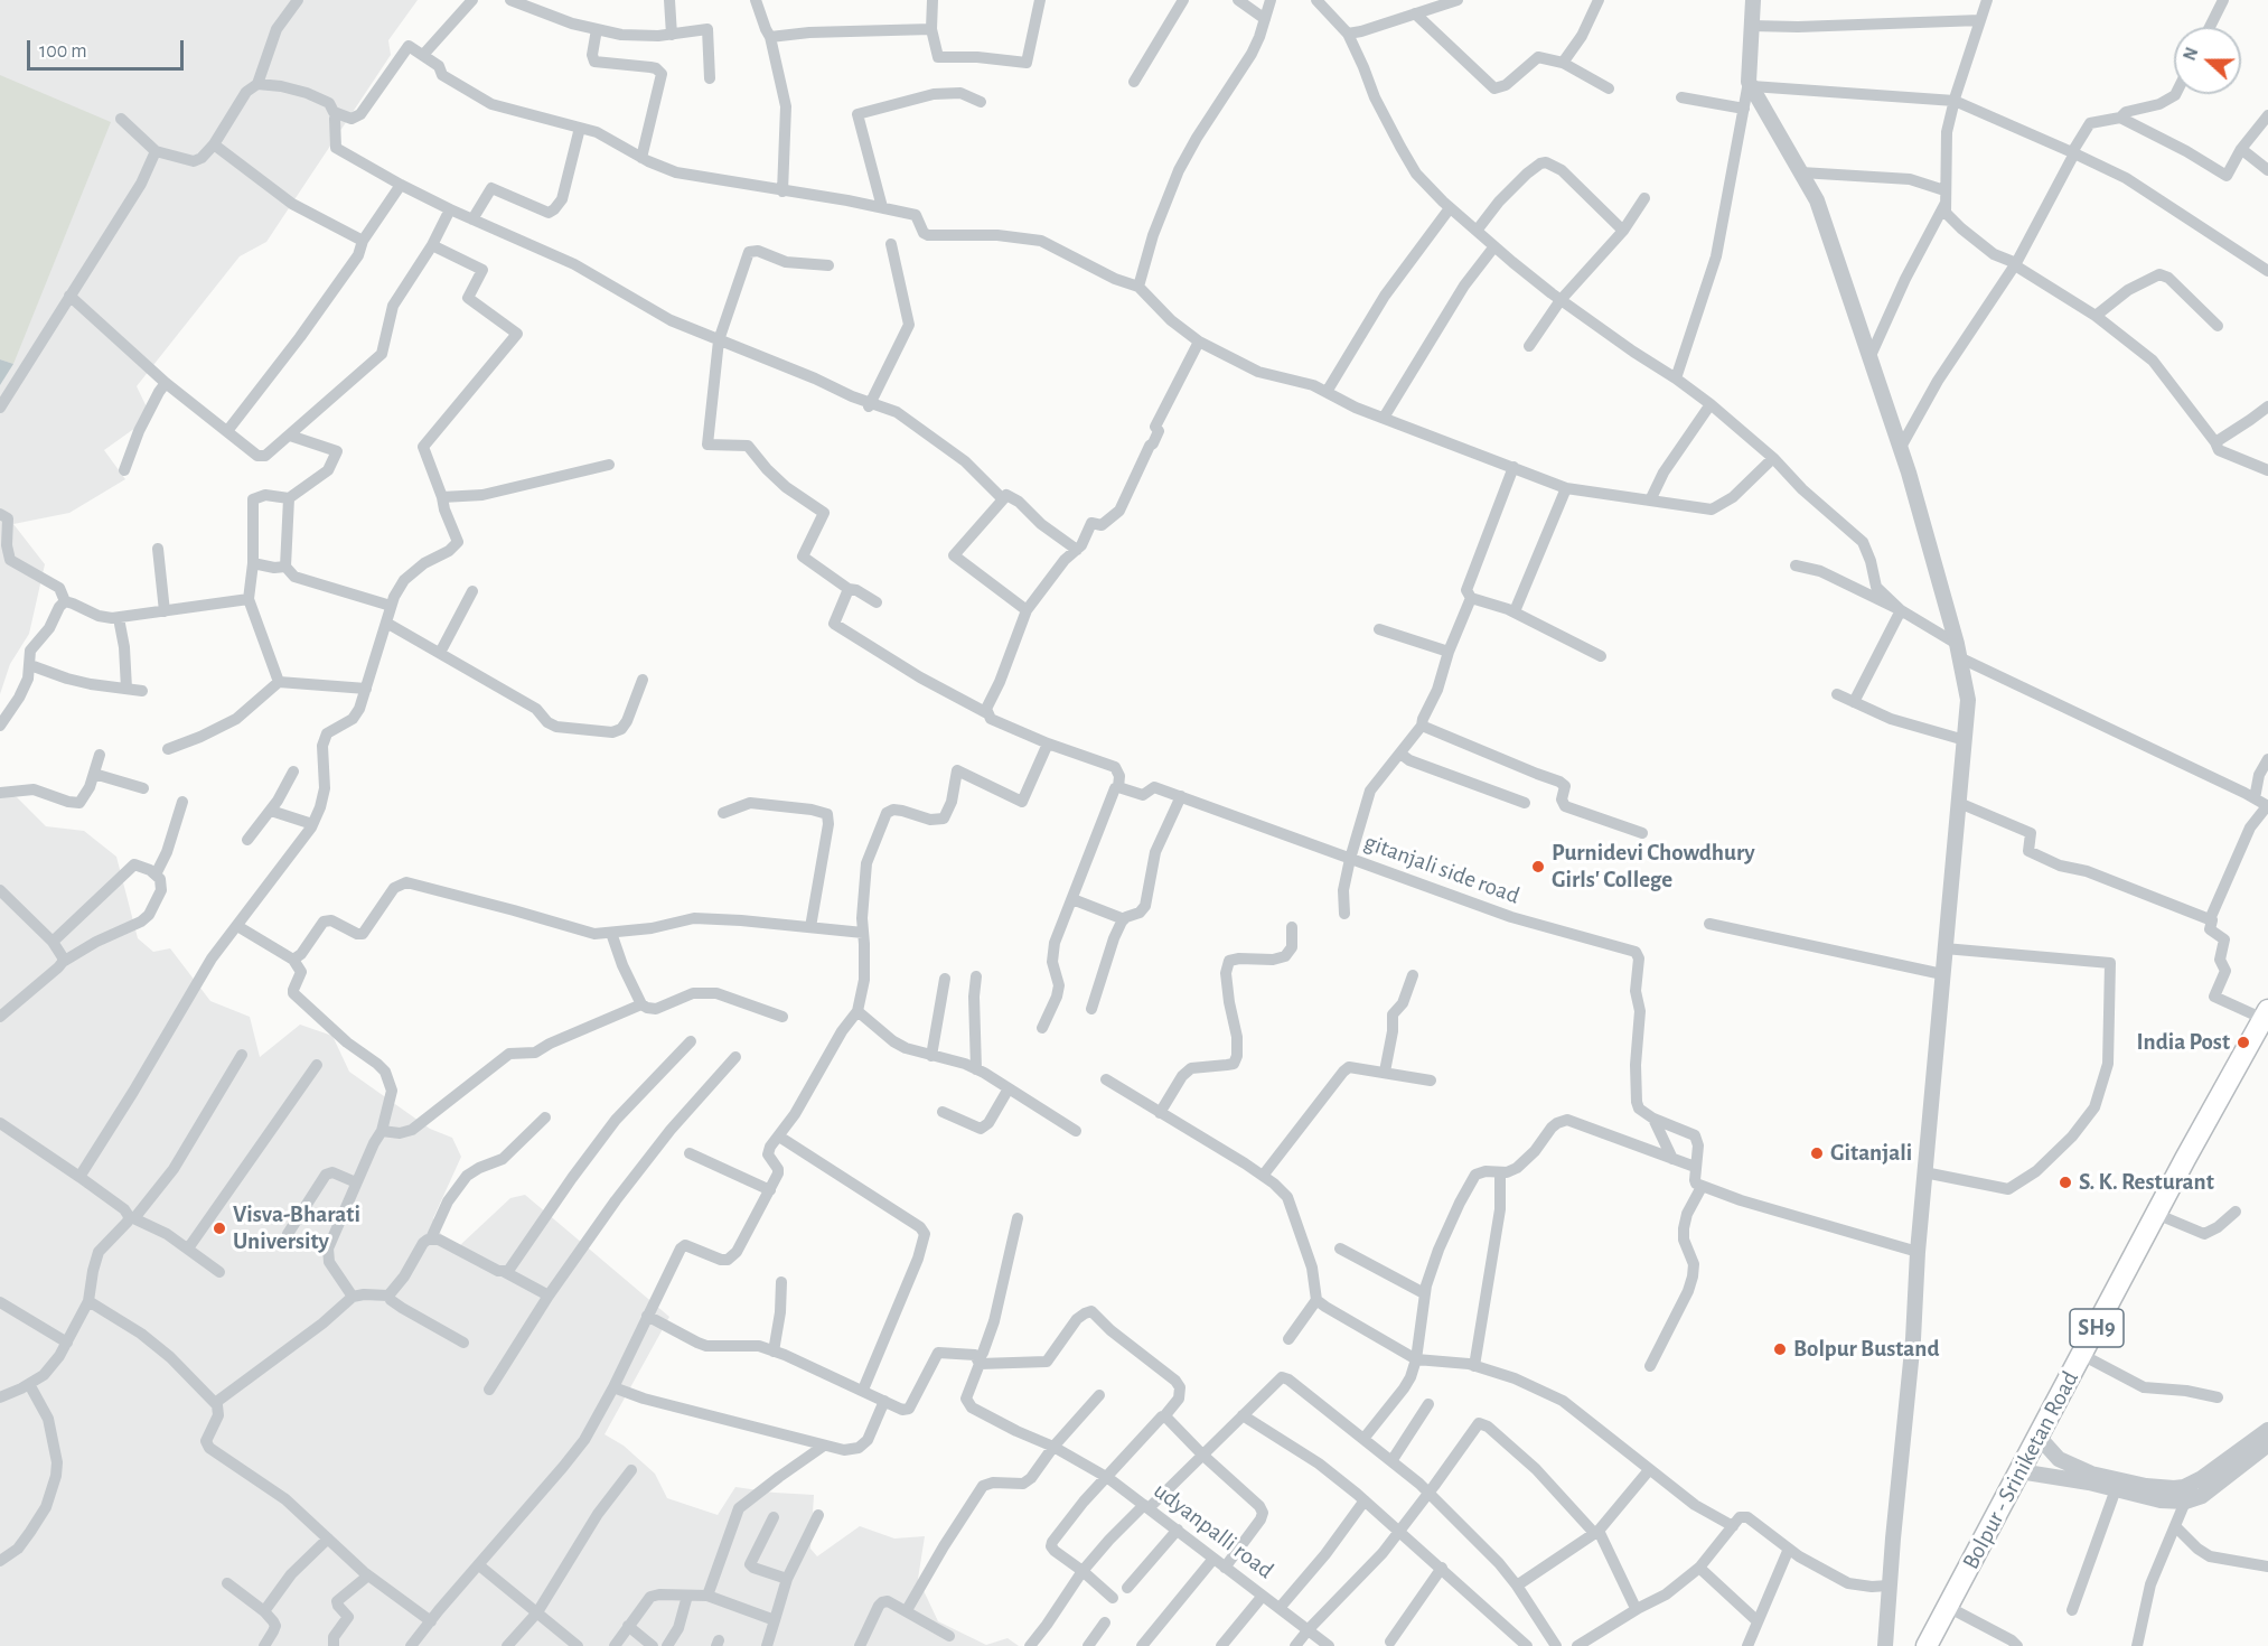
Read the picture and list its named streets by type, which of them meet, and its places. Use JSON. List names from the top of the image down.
{
  "streets": {
    "main road": ["SH9", "Bolpur - Sriniketan Road"],
    "street": ["gitanjali side road", "udyanpalli road"]
  },
  "places": [
    "Purnidevi Chowdhury Girls' College",
    "India Post",
    "Gitanjali",
    "S. K. Resturant",
    "Visva-Bharati University",
    "Bolpur Bustand"
  ],
  "scale_bar": "100 m",
  "north": "left"
}
